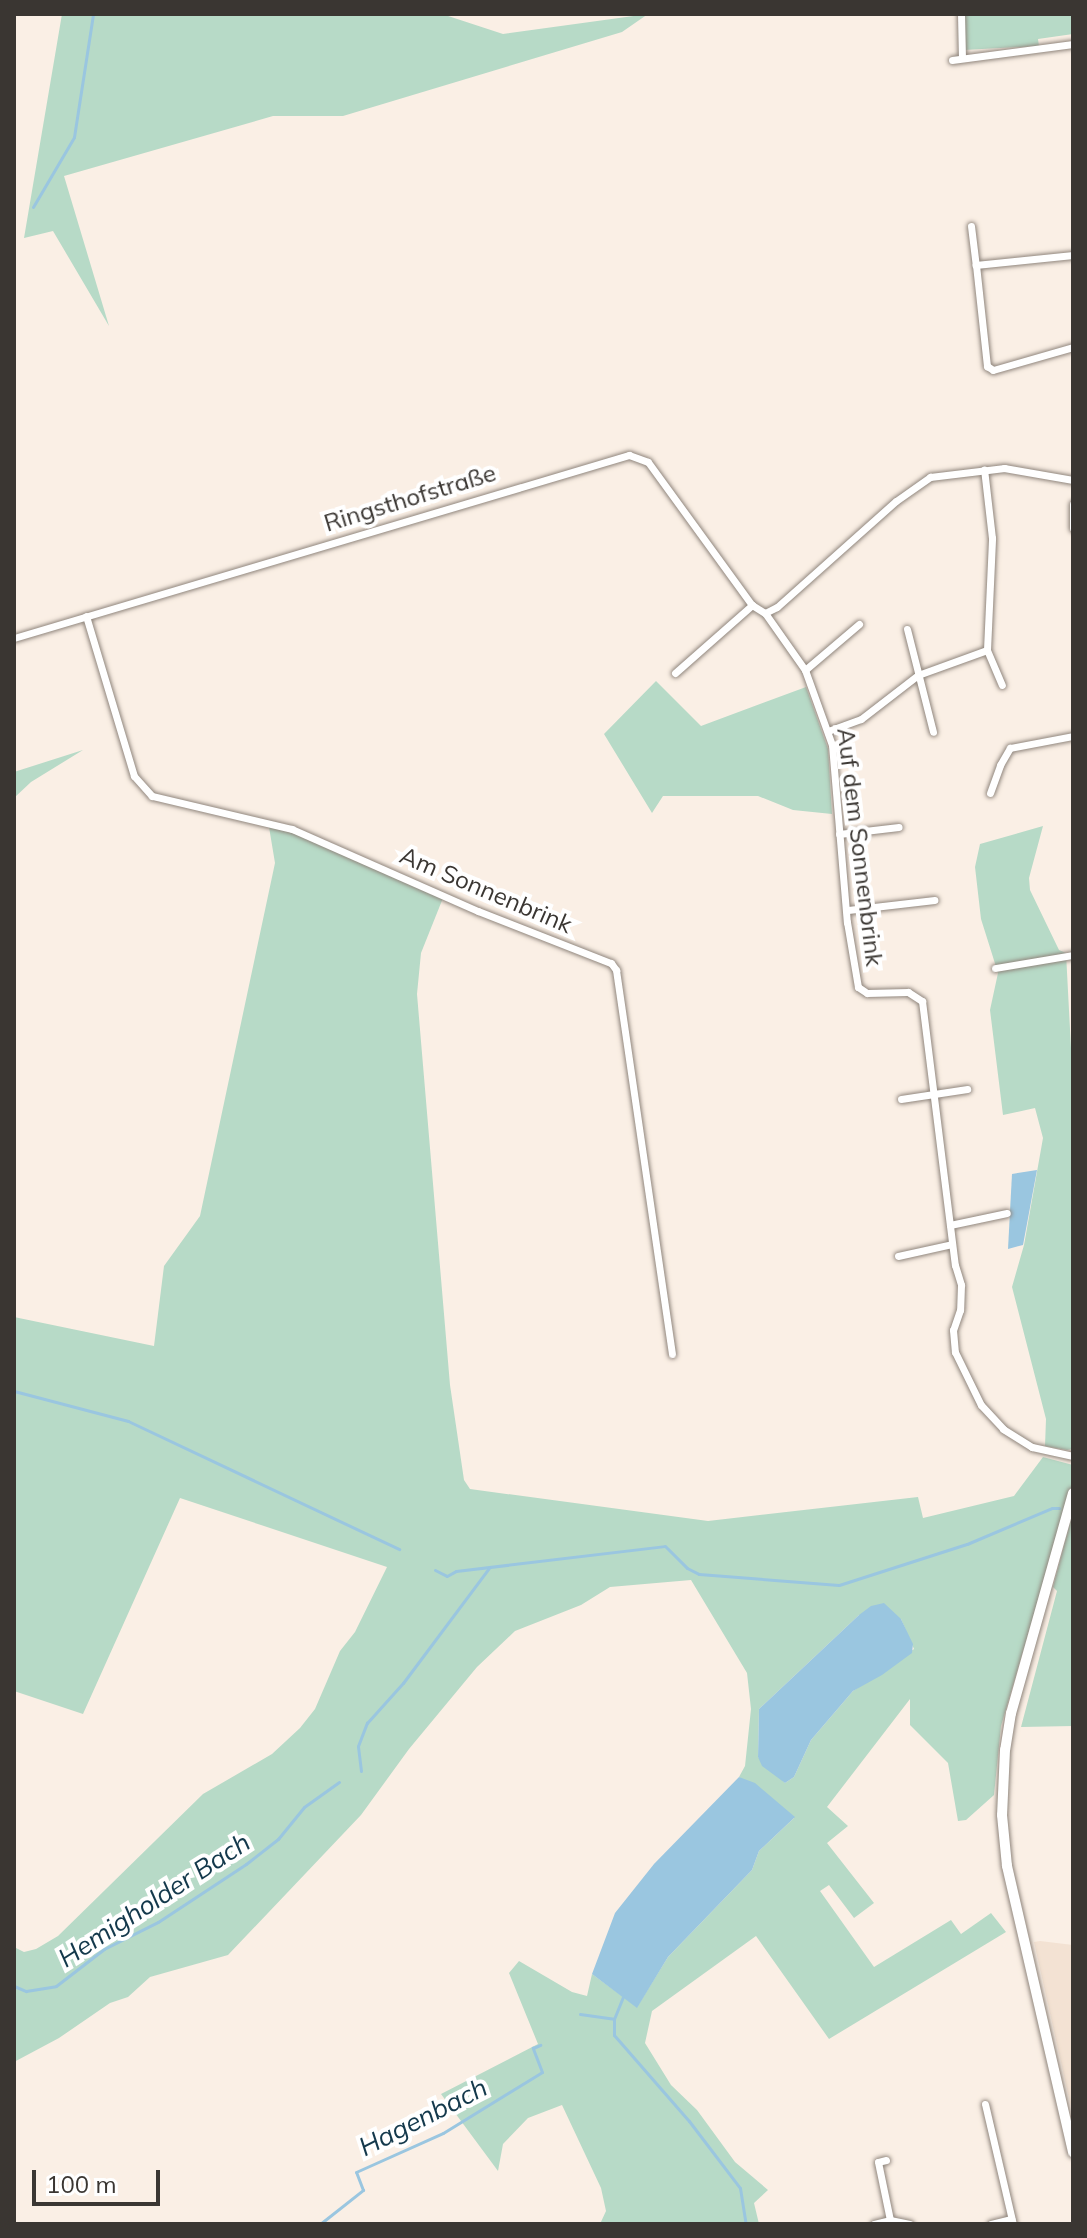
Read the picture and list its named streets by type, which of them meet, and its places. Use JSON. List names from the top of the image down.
{
  "streets": {
    "street": ["Ringsthofstraße", "Auf dem Sonnenbrink", "Am Sonnenbrink"]
  },
  "crossings": [
    ["Ringsthofstraße", "Auf dem Sonnenbrink"],
    ["Ringsthofstraße", "Am Sonnenbrink"]
  ],
  "water": ["Hemigholder Bach", "Hagenbach"],
  "scale_bar": "100 m"
}
